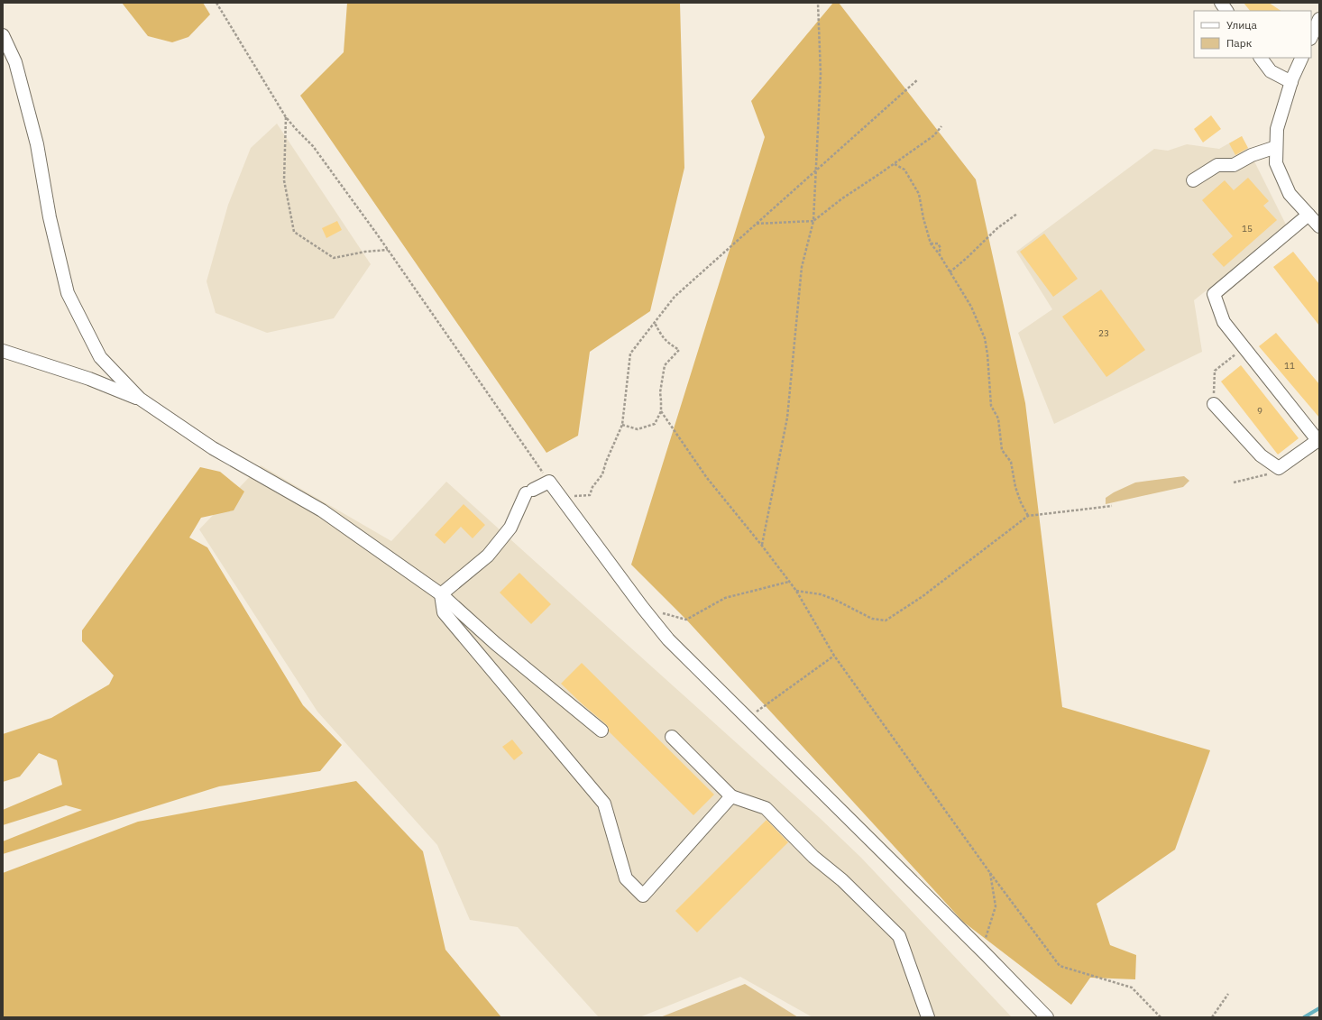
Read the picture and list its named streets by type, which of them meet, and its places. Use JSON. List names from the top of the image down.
{
  "house_numbers": [
    "15",
    "23",
    "11",
    "9"
  ],
  "legend": ["Улица", "Парк"]
}
